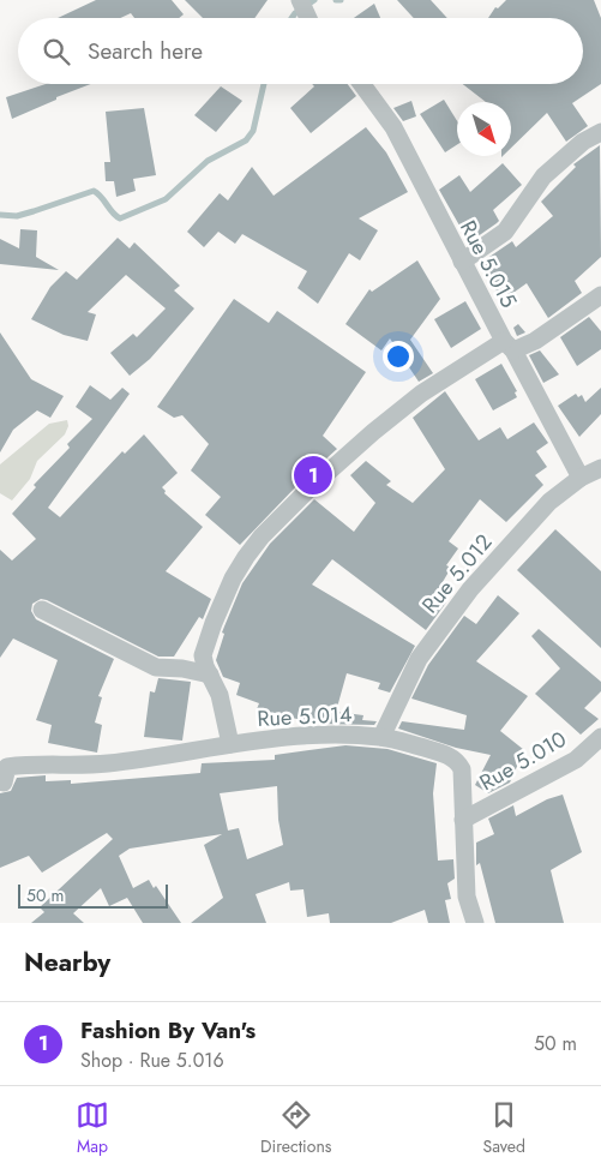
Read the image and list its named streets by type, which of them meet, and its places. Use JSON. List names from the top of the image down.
{
  "streets": {
    "street": [
      "Rue 5.015",
      "Rue 5.012",
      "Rue 5.014",
      "Rue 5.010"
    ]
  },
  "crossings": [
    ["Rue 5.015", "Rue 5.012"],
    ["Rue 5.012", "Rue 5.014"],
    ["Rue 5.014", "Rue 5.010"]
  ],
  "scale_bar": "50 m",
  "north": "bottom right",
  "page": {
    "search": "Search here",
    "pins": "1",
    "scale": "50 m",
    "heading": "Nearby",
    "list": [
      {
        "mark": "1",
        "name": "Fashion By Van's",
        "note": "Shop · Rue 5.016",
        "value": "50 m"
      }
    ],
    "nav": ["Map", "Directions", "Saved"]
  }
}
